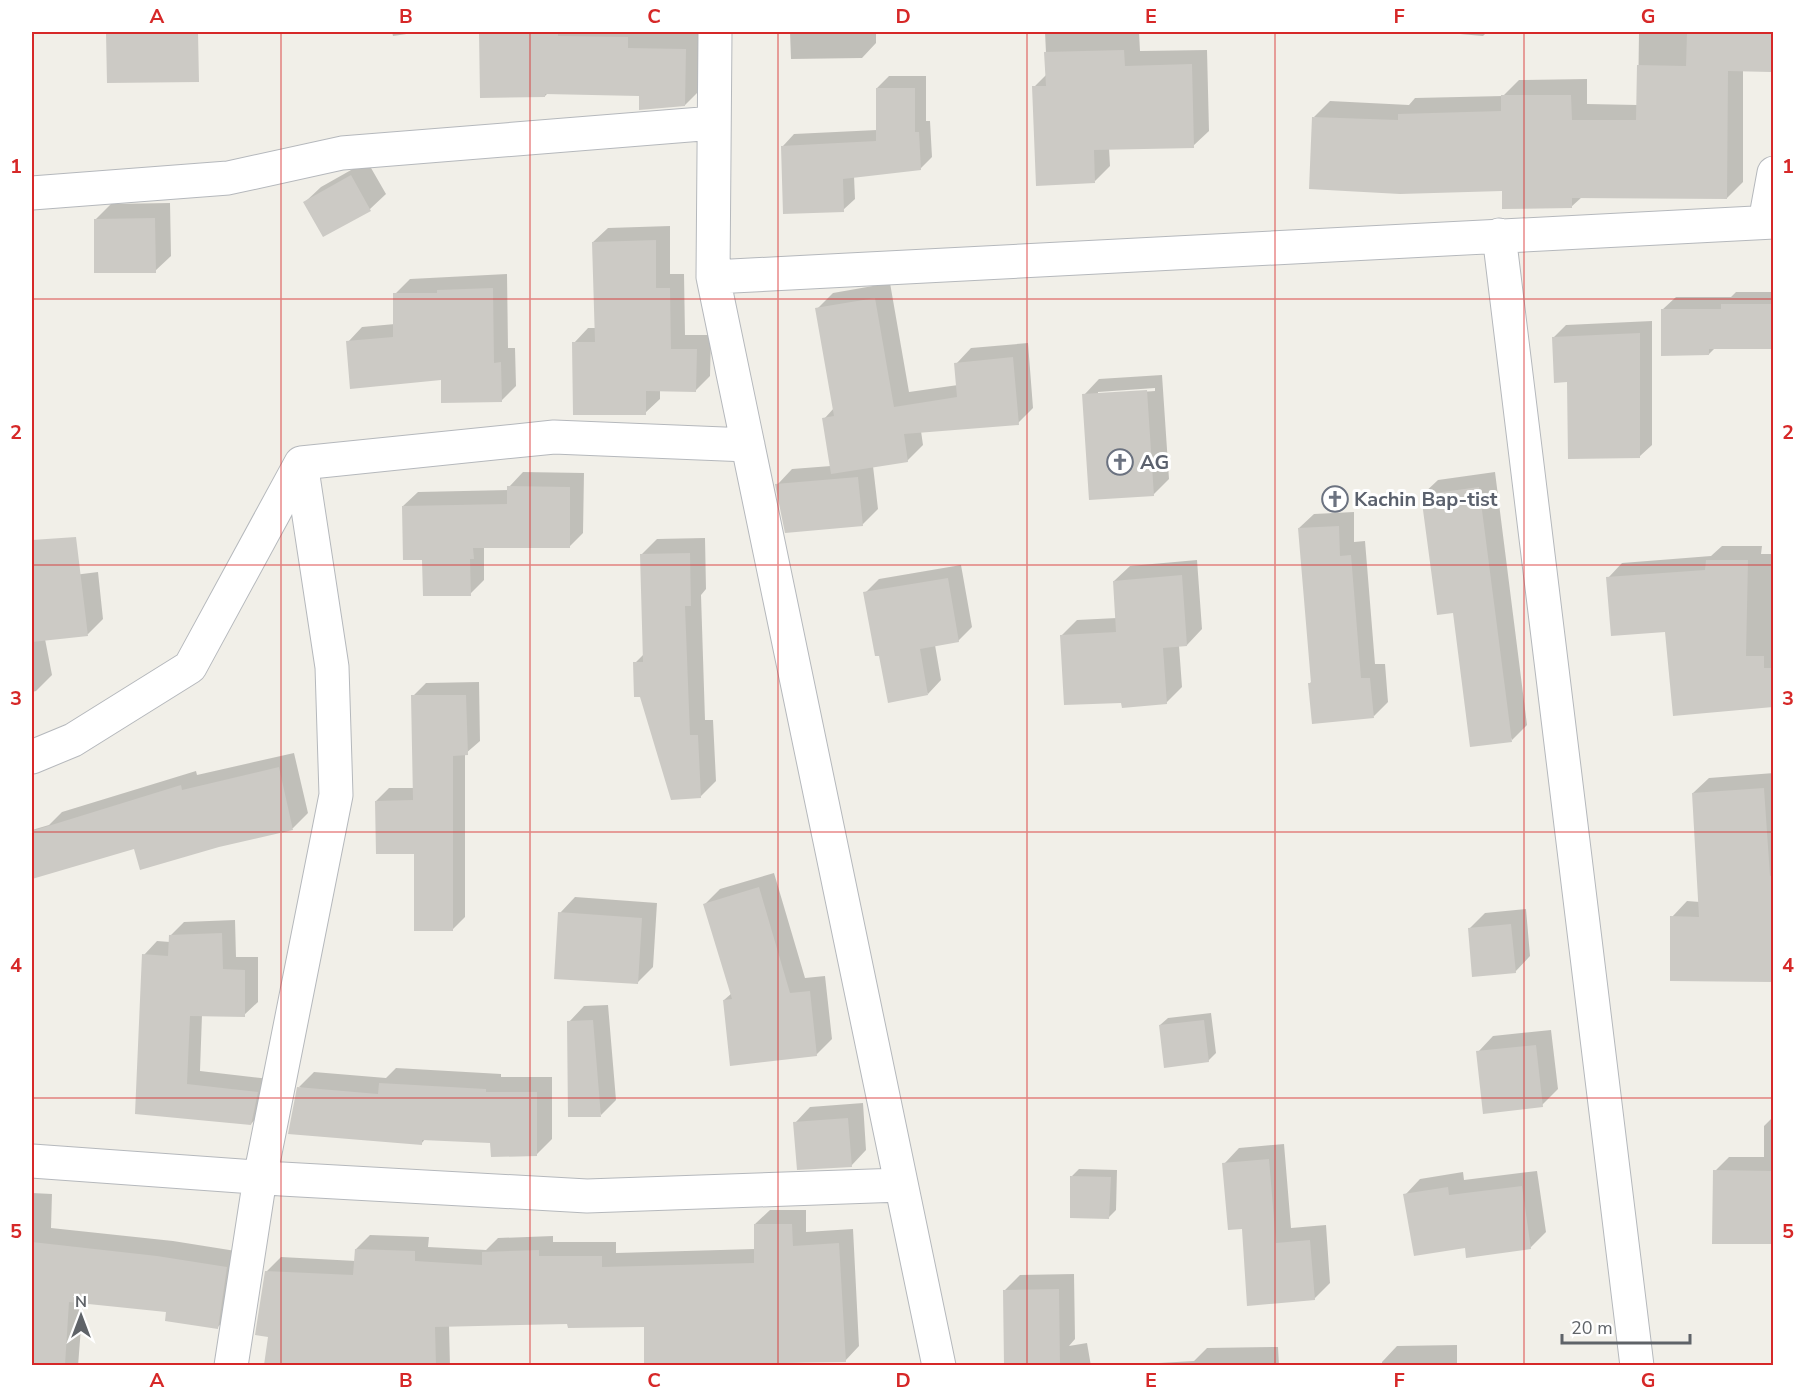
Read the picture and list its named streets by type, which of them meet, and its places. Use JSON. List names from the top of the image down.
{
  "places": {
    "church": ["AG", "Kachin Bap-tist"]
  },
  "scale_bar": "20 m",
  "north": "top",
  "grid": {
    "columns": [
      "A",
      "B",
      "C",
      "D",
      "E",
      "F",
      "G"
    ],
    "rows": [
      "1",
      "2",
      "3",
      "4",
      "5"
    ]
  }
}
